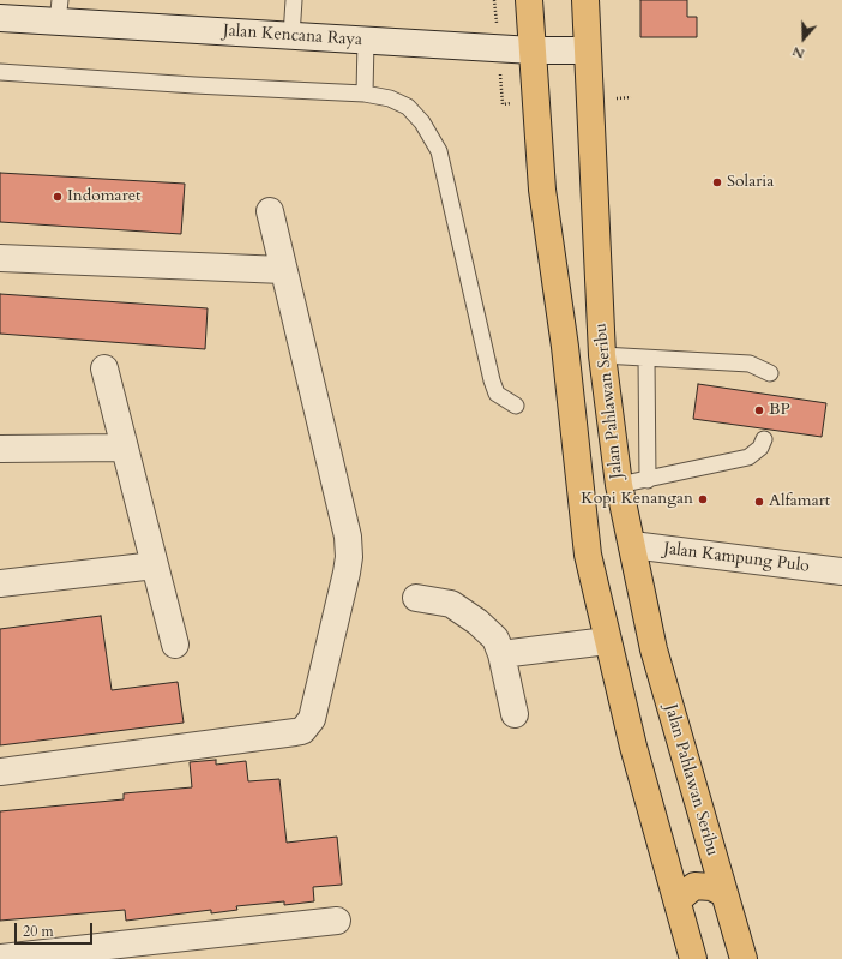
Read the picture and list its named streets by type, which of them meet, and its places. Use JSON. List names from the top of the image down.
{
  "streets": {
    "main road": ["Jalan Pahlawan Seribu"],
    "street": ["Jalan Kencana Raya", "Jalan Kampung Pulo"]
  },
  "crossings": [
    ["Jalan Kencana Raya", "Jalan Pahlawan Seribu"],
    ["Jalan Pahlawan Seribu", "Jalan Kampung Pulo"]
  ],
  "places": [
    "Solaria",
    "Indomaret",
    "BP",
    "Kopi Kenangan",
    "Alfamart"
  ],
  "scale_bar": "20 m",
  "north": "bottom"
}
